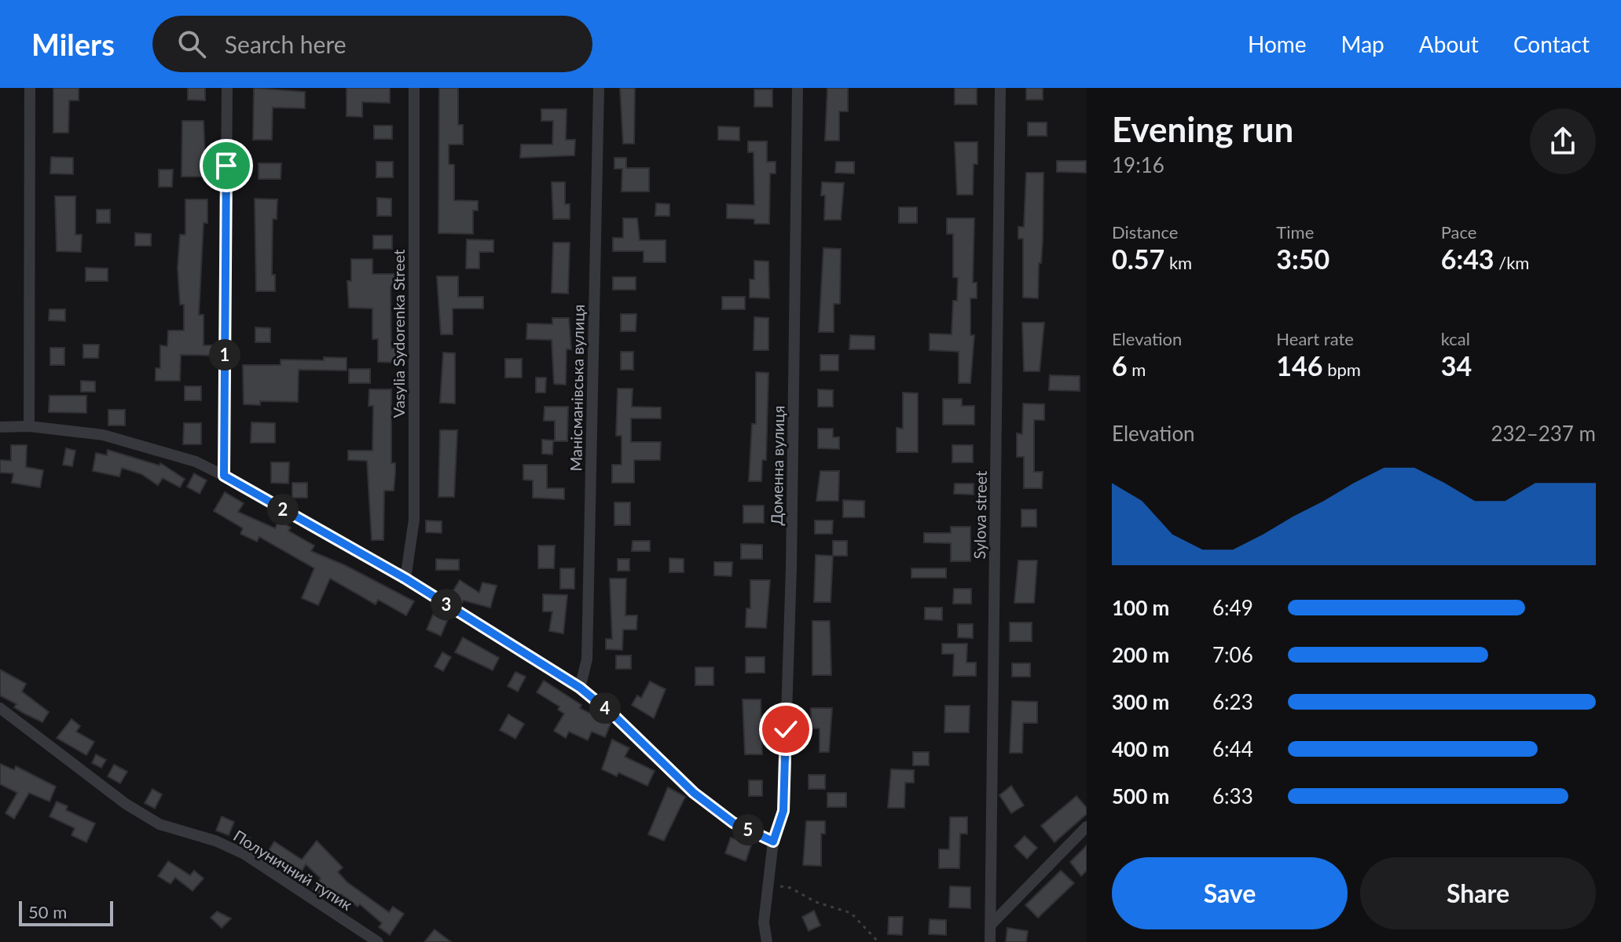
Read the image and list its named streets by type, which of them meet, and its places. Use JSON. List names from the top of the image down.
{
  "streets": {
    "street": [
      "Vasylia Sydorenka Street",
      "Манісманівська вулиця",
      "Доменна вулиця",
      "Sylova street",
      "Полуничний тупик"
    ]
  },
  "scale_bar": "50 m",
  "page": {
    "header": "Milers",
    "search": "Search here",
    "nav": [
      "Home",
      "Map",
      "About",
      "Contact"
    ],
    "heading": ["Evening run", "19:16"],
    "stats": [
      ["Distance", "0.57 km"],
      ["Time", "3:50"],
      ["Pace", "6:43 /km"],
      ["Elevation", "6 m"],
      ["Heart rate", "146 bpm"],
      ["kcal", "34"]
    ],
    "pins": [
      "1",
      "2",
      "3",
      "4",
      "5"
    ],
    "chart": ["Elevation", "232–237 m"],
    "list": [
      {
        "name": "100 m",
        "note": "6:49"
      },
      {
        "name": "200 m",
        "note": "7:06"
      },
      {
        "name": "300 m",
        "note": "6:23"
      },
      {
        "name": "400 m",
        "note": "6:44"
      },
      {
        "name": "500 m",
        "note": "6:33"
      }
    ],
    "buttons": ["Save", "Share"],
    "scale": "50 m"
  }
}
